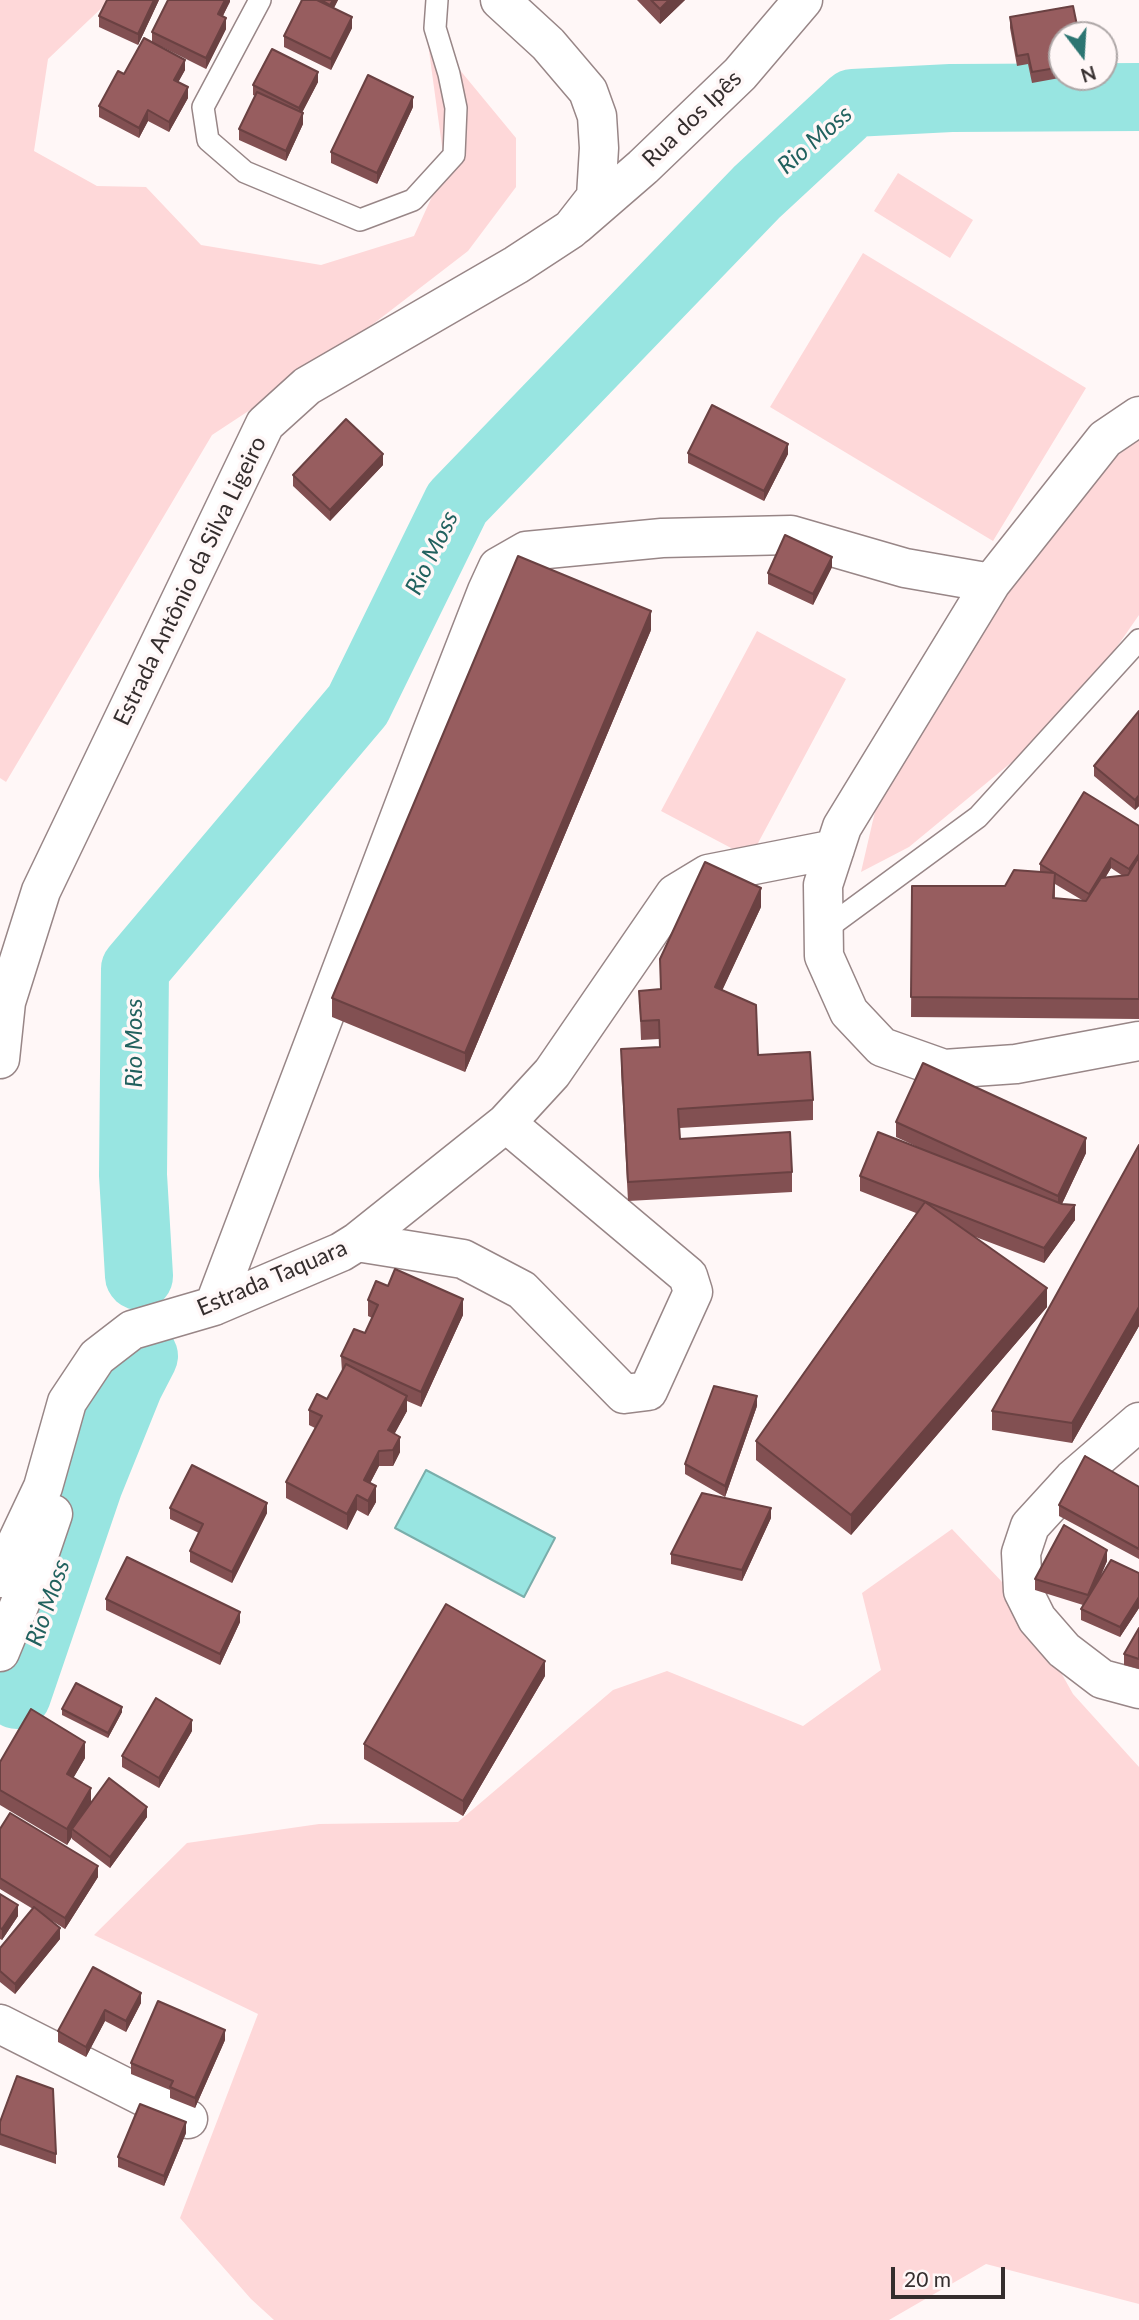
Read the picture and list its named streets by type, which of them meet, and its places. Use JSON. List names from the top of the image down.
{
  "streets": {
    "street": ["Rua dos Ipês", "Estrada Antônio da Silva Ligeiro", "Estrada Taquara"]
  },
  "crossings": [
    ["Rua dos Ipês", "Estrada Antônio da Silva Ligeiro"]
  ],
  "water": ["Rio Moss"],
  "scale_bar": "20 m",
  "north": "bottom"
}
